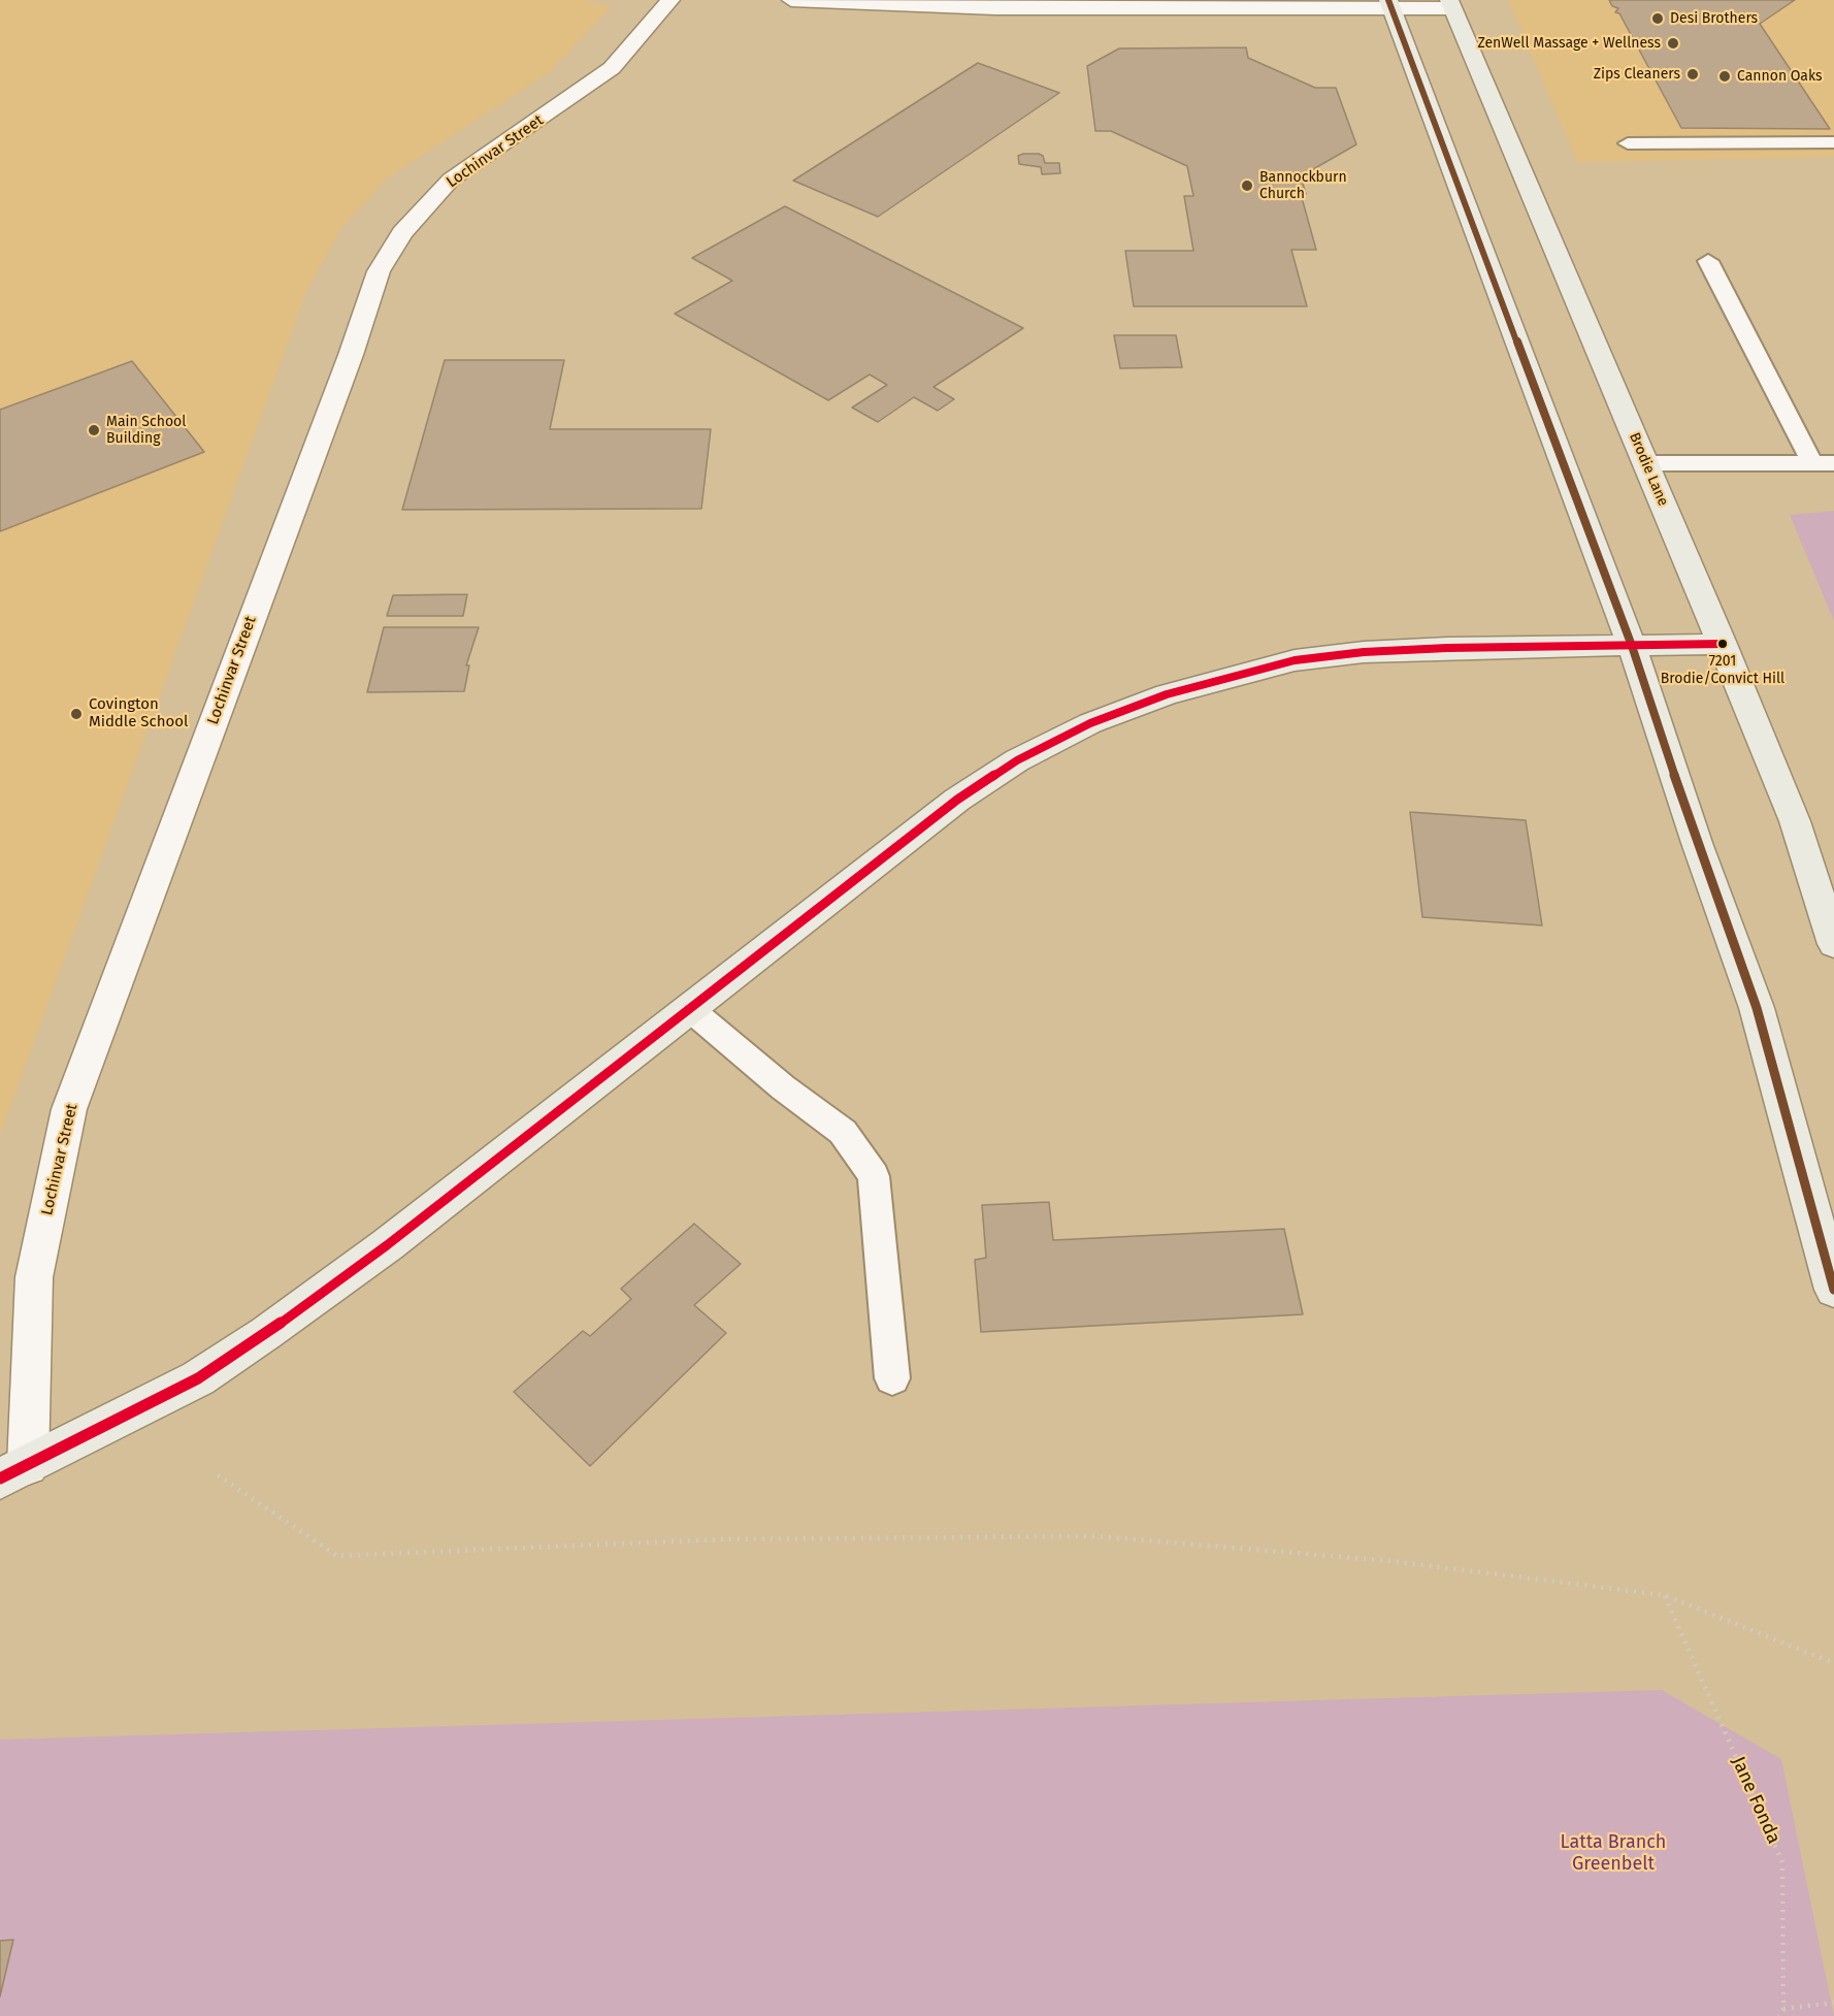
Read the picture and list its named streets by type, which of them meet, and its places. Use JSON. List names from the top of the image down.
{
  "streets": {
    "main road": ["Brodie Lane"],
    "street": ["Lochinvar Street"],
    "path": ["Jane Fonda"]
  },
  "parks": ["Latta Branch Greenbelt"],
  "places": [
    "Desi Brothers",
    "ZenWell Massage + Wellness",
    "Zips Cleaners",
    "Cannon Oaks",
    "Bannockburn Church",
    "Main School Building",
    "7201 Brodie/Convict Hill",
    "Covington Middle School"
  ]
}
